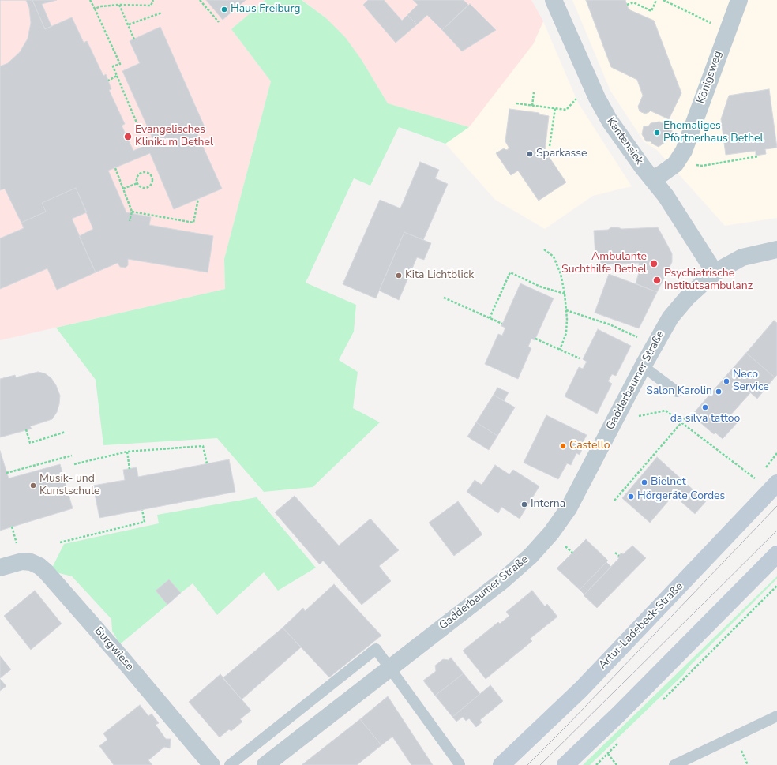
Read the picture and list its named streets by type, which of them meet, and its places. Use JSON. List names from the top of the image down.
{
  "streets": {
    "street": [
      "Königsweg",
      "Kantensiek",
      "Gadderbaumer Straße",
      "Artur-Ladebeck-Straße",
      "Burgwiese"
    ]
  },
  "crossings": [
    ["Königsweg", "Kantensiek"],
    ["Kantensiek", "Gadderbaumer Straße"]
  ],
  "places": [
    "Haus Freiburg",
    "Ehemaliges Pförtnerhaus Bethel",
    "Evangelisches Klinikum Bethel",
    "Sparkasse",
    "Ambulante Suchthilfe Bethel",
    "Kita Lichtblick",
    "Psychiatrische Institutsambulanz",
    "Neco Service",
    "Salon Karolin",
    "da silva tattoo",
    "Castello",
    "Bielnet",
    "Musik- und Kunstschule",
    "Hörgeräte Cordes",
    "Interna"
  ]
}
